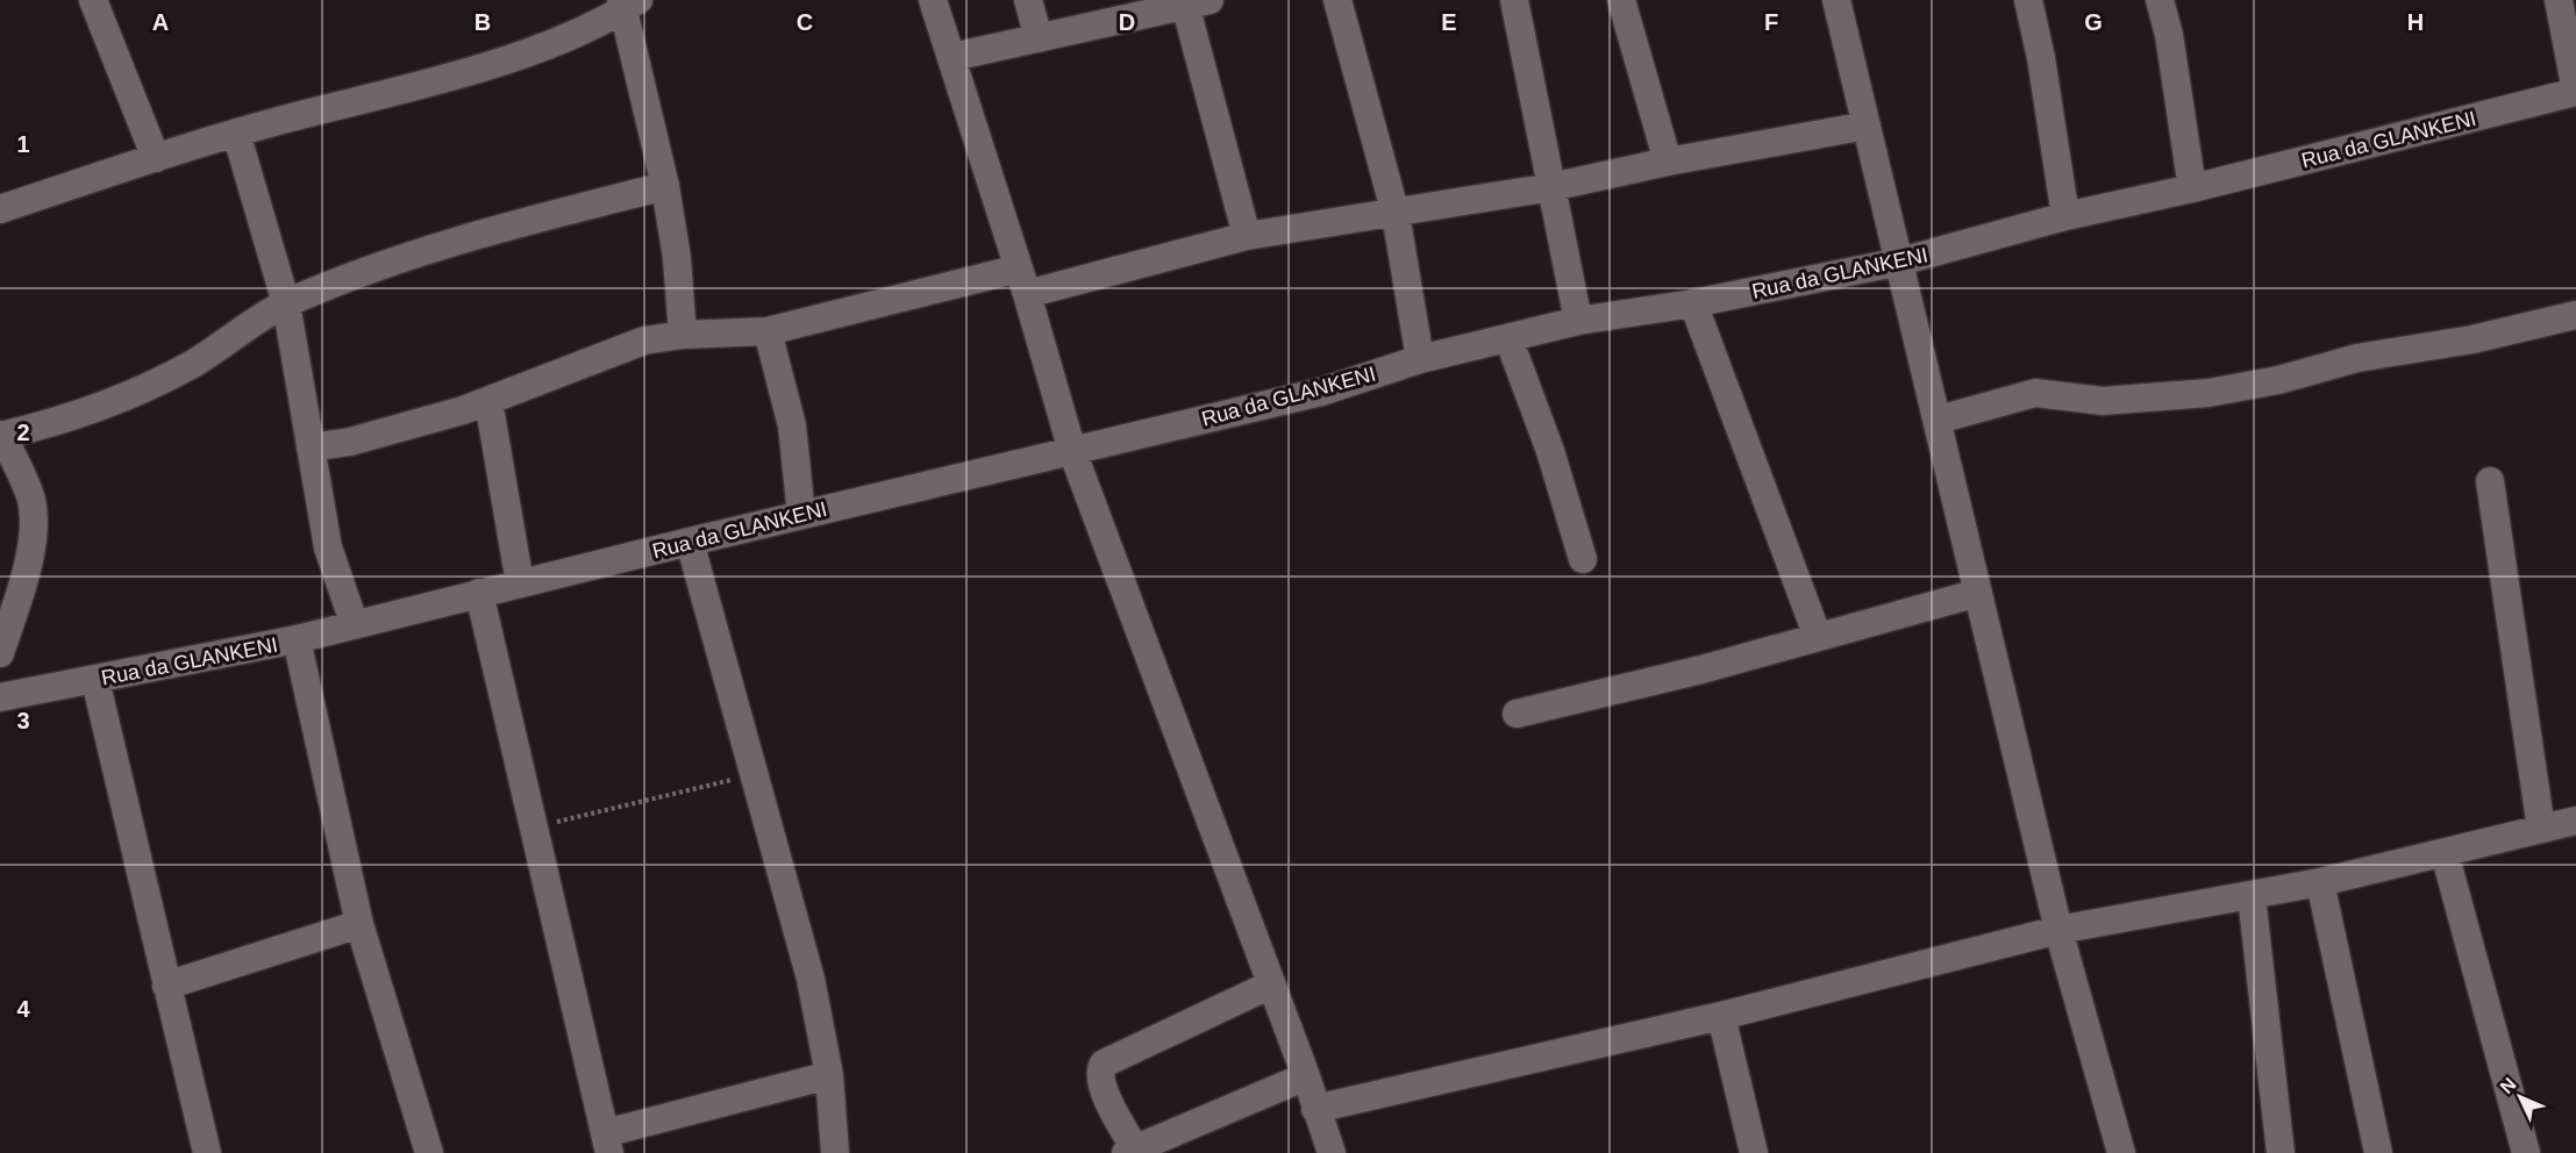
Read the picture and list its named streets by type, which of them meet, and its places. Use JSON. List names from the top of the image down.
{
  "streets": {
    "street": ["Rua da GLANKENI"]
  },
  "north": "top left",
  "grid": {
    "columns": [
      "A",
      "B",
      "C",
      "D",
      "E",
      "F",
      "G",
      "H"
    ],
    "rows": [
      "1",
      "2",
      "3",
      "4"
    ]
  }
}
